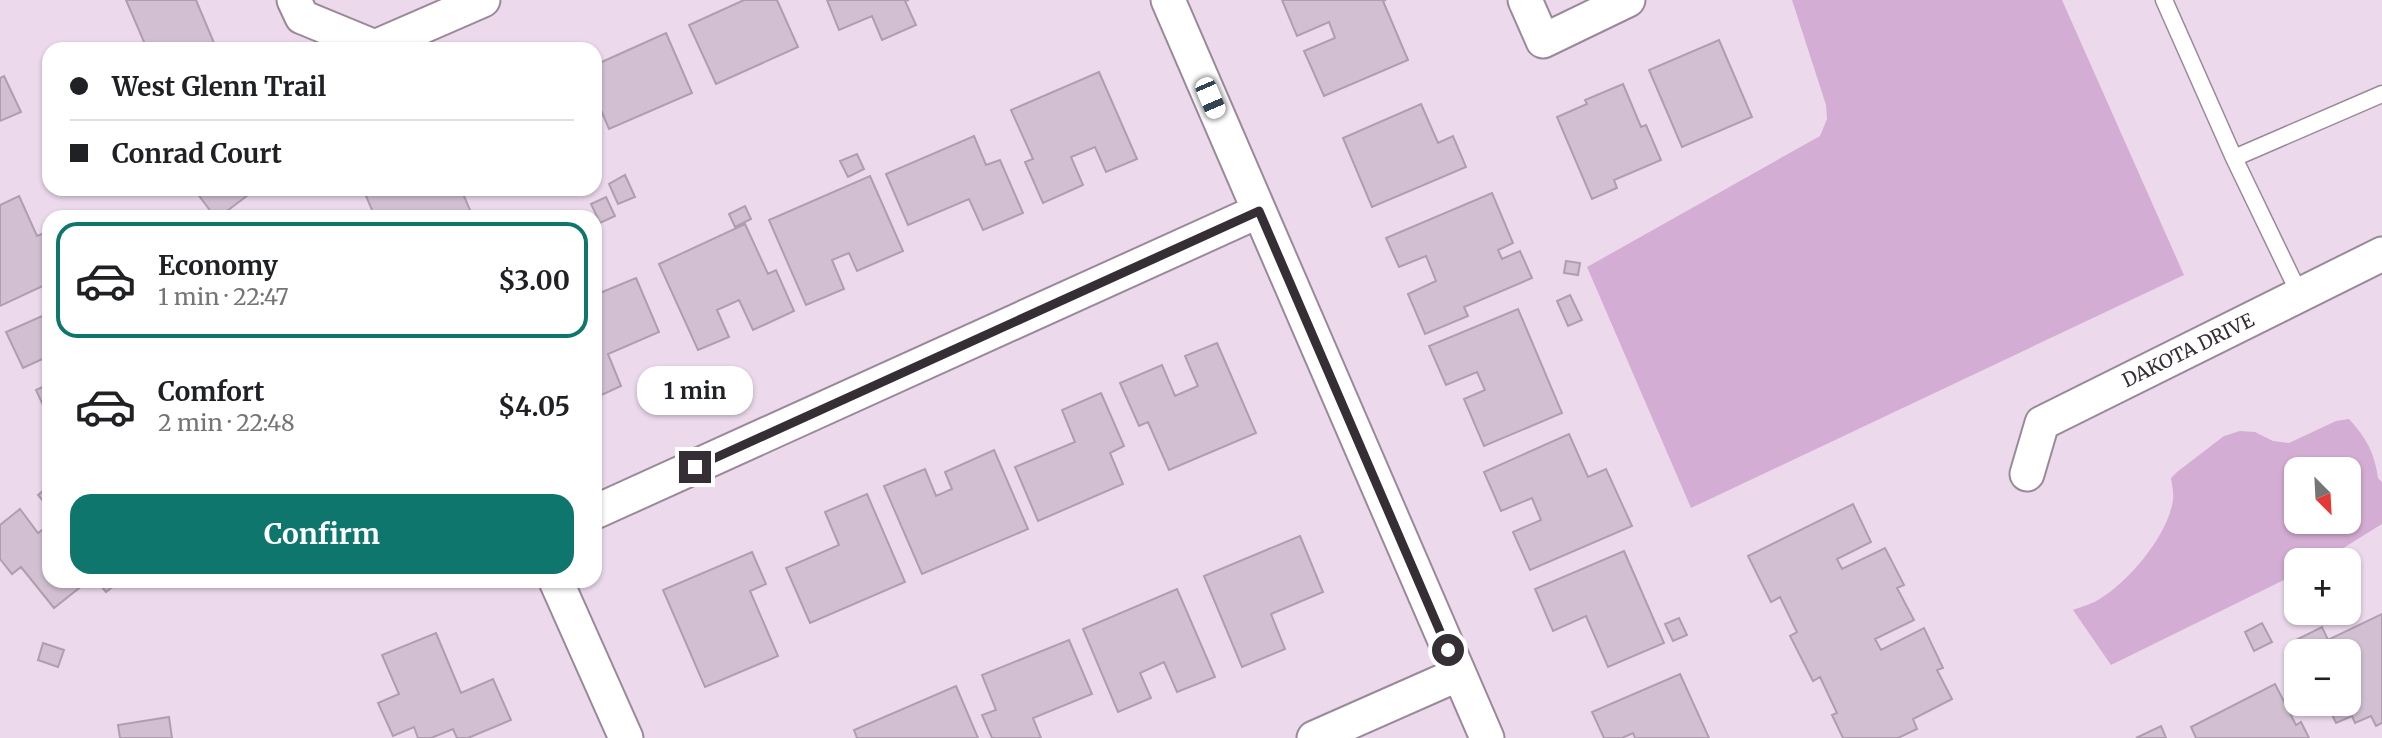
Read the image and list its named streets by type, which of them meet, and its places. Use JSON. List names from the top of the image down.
{
  "streets": {
    "street": ["DAKOTA DRIVE"]
  },
  "north": "bottom right",
  "page": {
    "banner": ["West Glenn Trail", "Conrad Court"],
    "list": [
      {
        "name": "Economy",
        "note": "1 min · 22:47",
        "value": "$3.00"
      },
      {
        "name": "Comfort",
        "note": "2 min · 22:48",
        "value": "$4.05"
      }
    ],
    "bubble": "1 min",
    "map_buttons": ["+", "−"],
    "buttons": "Confirm"
  }
}
